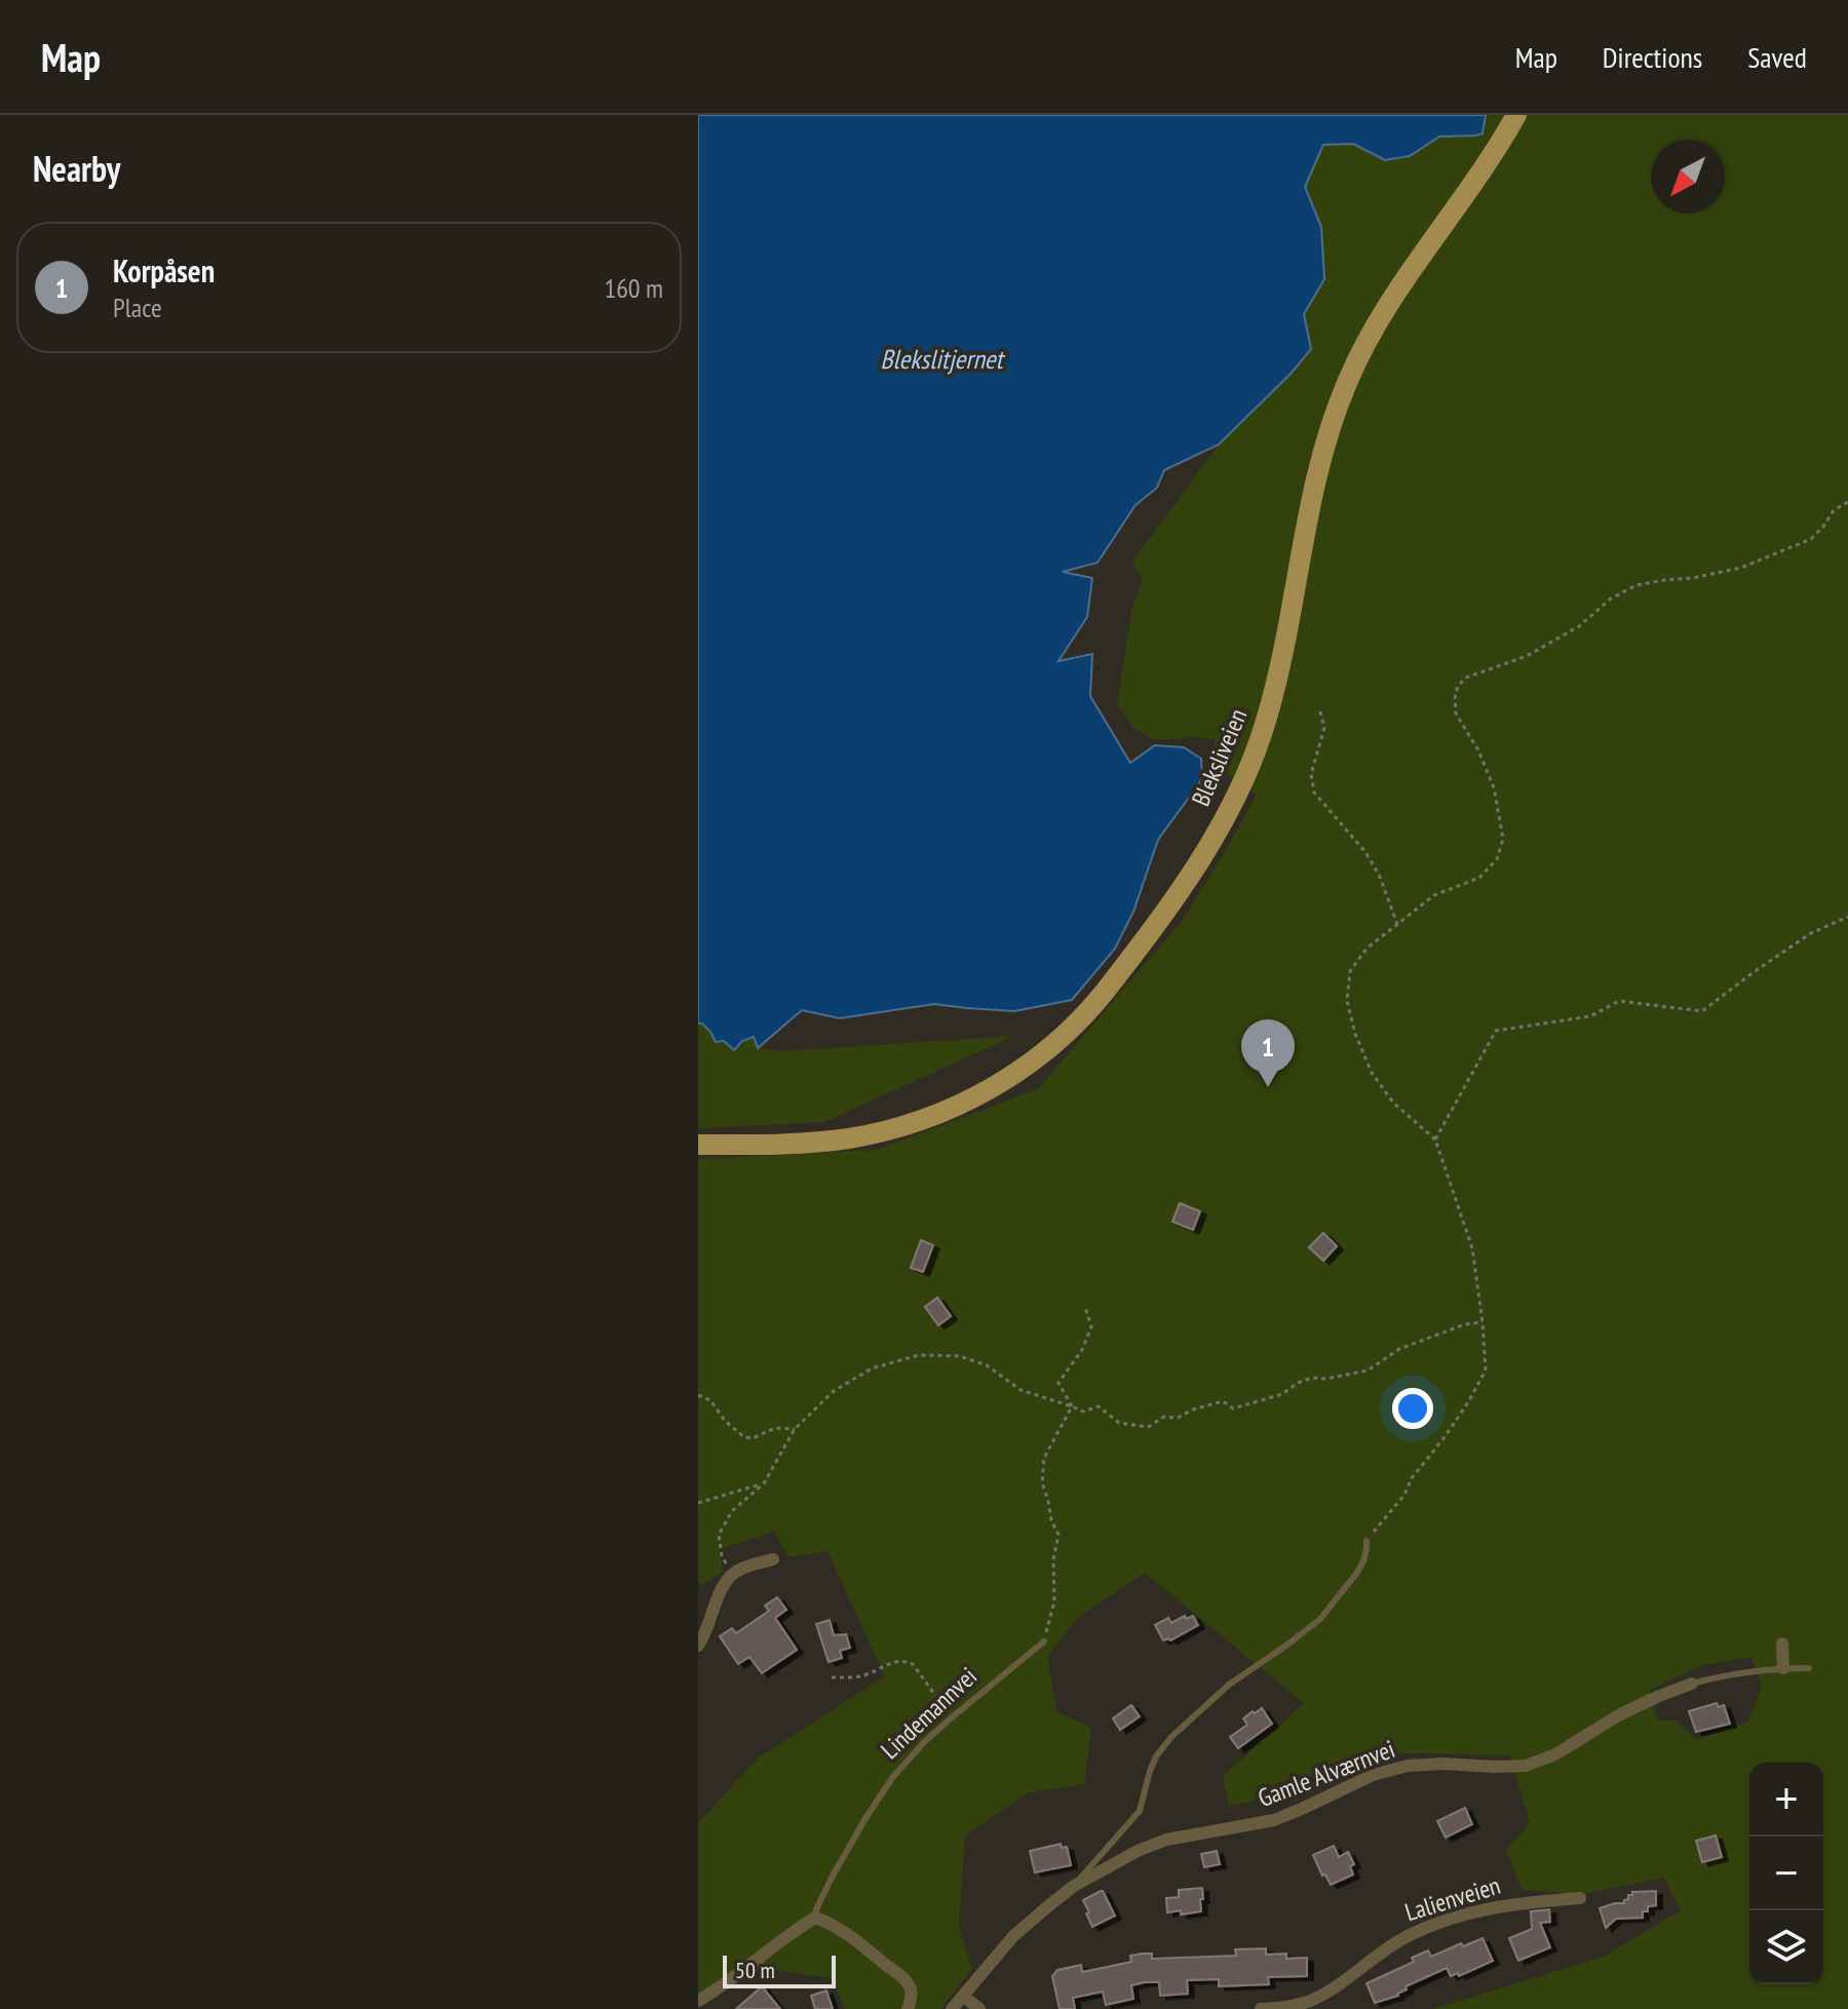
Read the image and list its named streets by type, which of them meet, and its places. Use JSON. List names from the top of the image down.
{
  "streets": {
    "main road": ["Bleksliveien"],
    "street": ["Gamle Alværnvei", "Lalienveien"],
    "lane": ["Lindemannvei"]
  },
  "water": ["Blekslitjernet"],
  "scale_bar": "50 m",
  "north": "bottom left",
  "page": {
    "header": "Map",
    "nav": ["Map", "Directions", "Saved"],
    "heading": "Nearby",
    "list": [
      {
        "mark": "1",
        "name": "Korpåsen",
        "note": "Place",
        "value": "160 m"
      }
    ],
    "pins": "1",
    "map_buttons": ["+", "−"],
    "scale": "50 m"
  }
}
